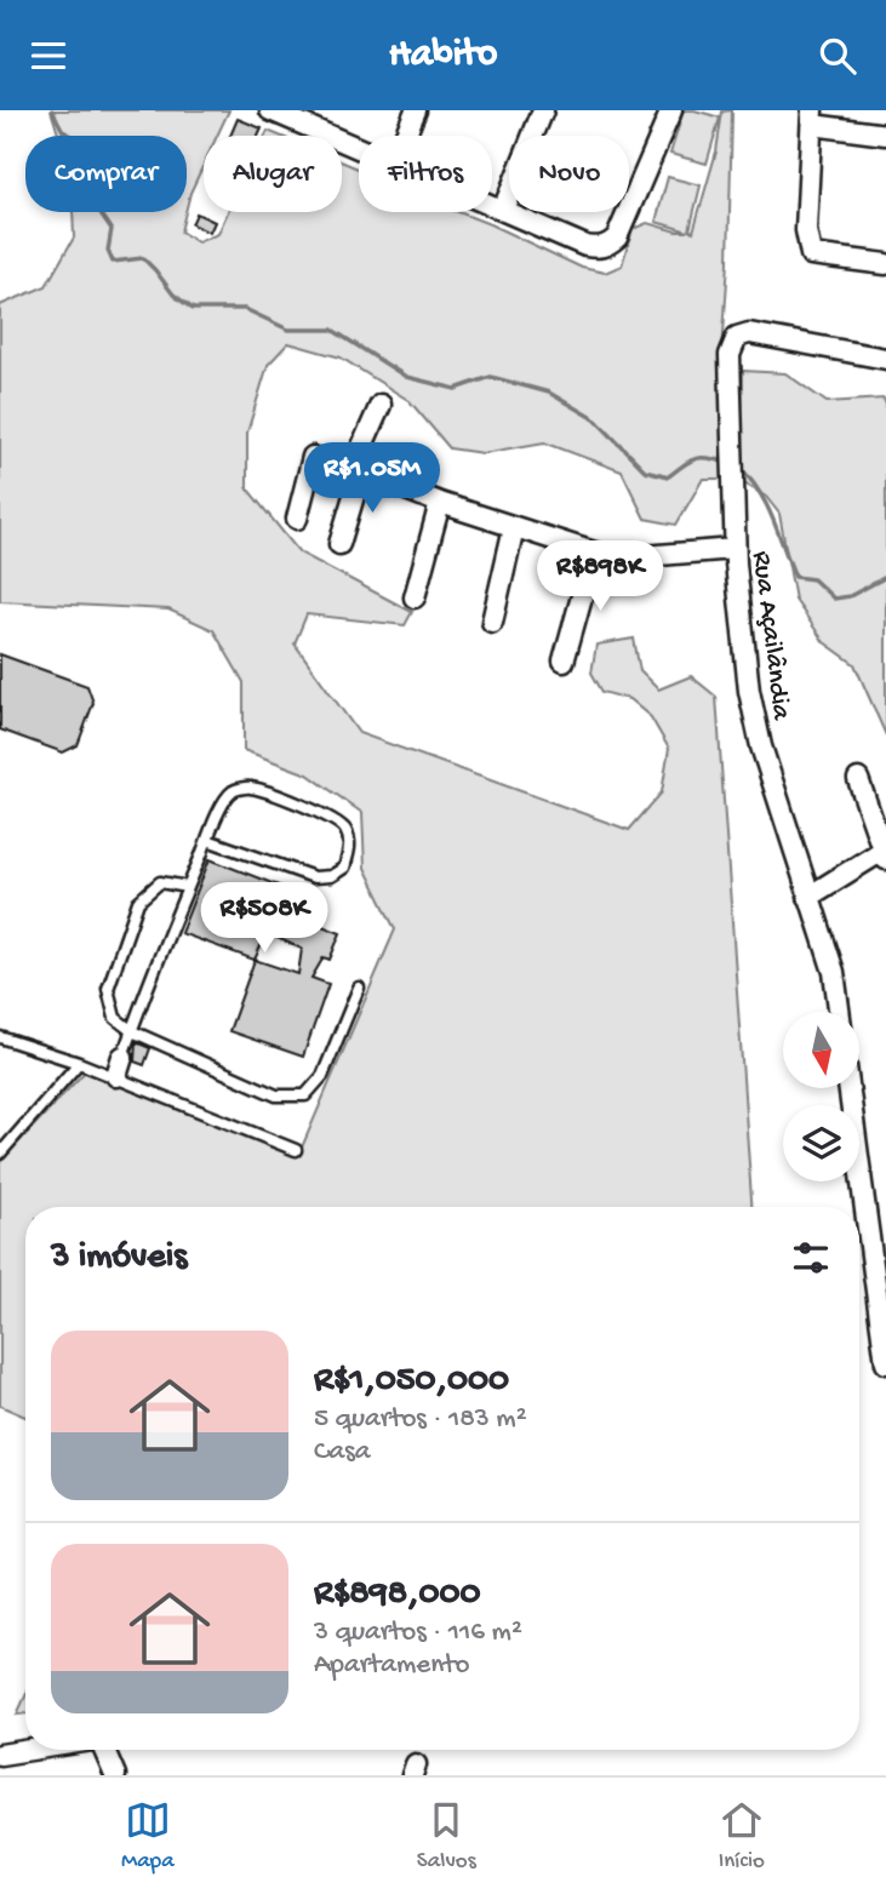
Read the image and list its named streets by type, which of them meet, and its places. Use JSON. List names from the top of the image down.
{
  "streets": {
    "street": ["Rua Açailândia"]
  },
  "north": "bottom",
  "page": {
    "header": "Habito",
    "chip": [
      "Comprar",
      "Alugar",
      "Filtros",
      "Novo"
    ],
    "price": ["R$1.05M", "R$898K", "R$508K"],
    "heading": "3 imóveis",
    "list": [
      {
        "name": "R$1,050,000",
        "note": "5 quartos · 183 m² · Casa"
      },
      {
        "name": "R$898,000",
        "note": "3 quartos · 116 m² · Apartamento"
      }
    ],
    "tabs": ["Mapa", "Salvos", "Início"]
  }
}
